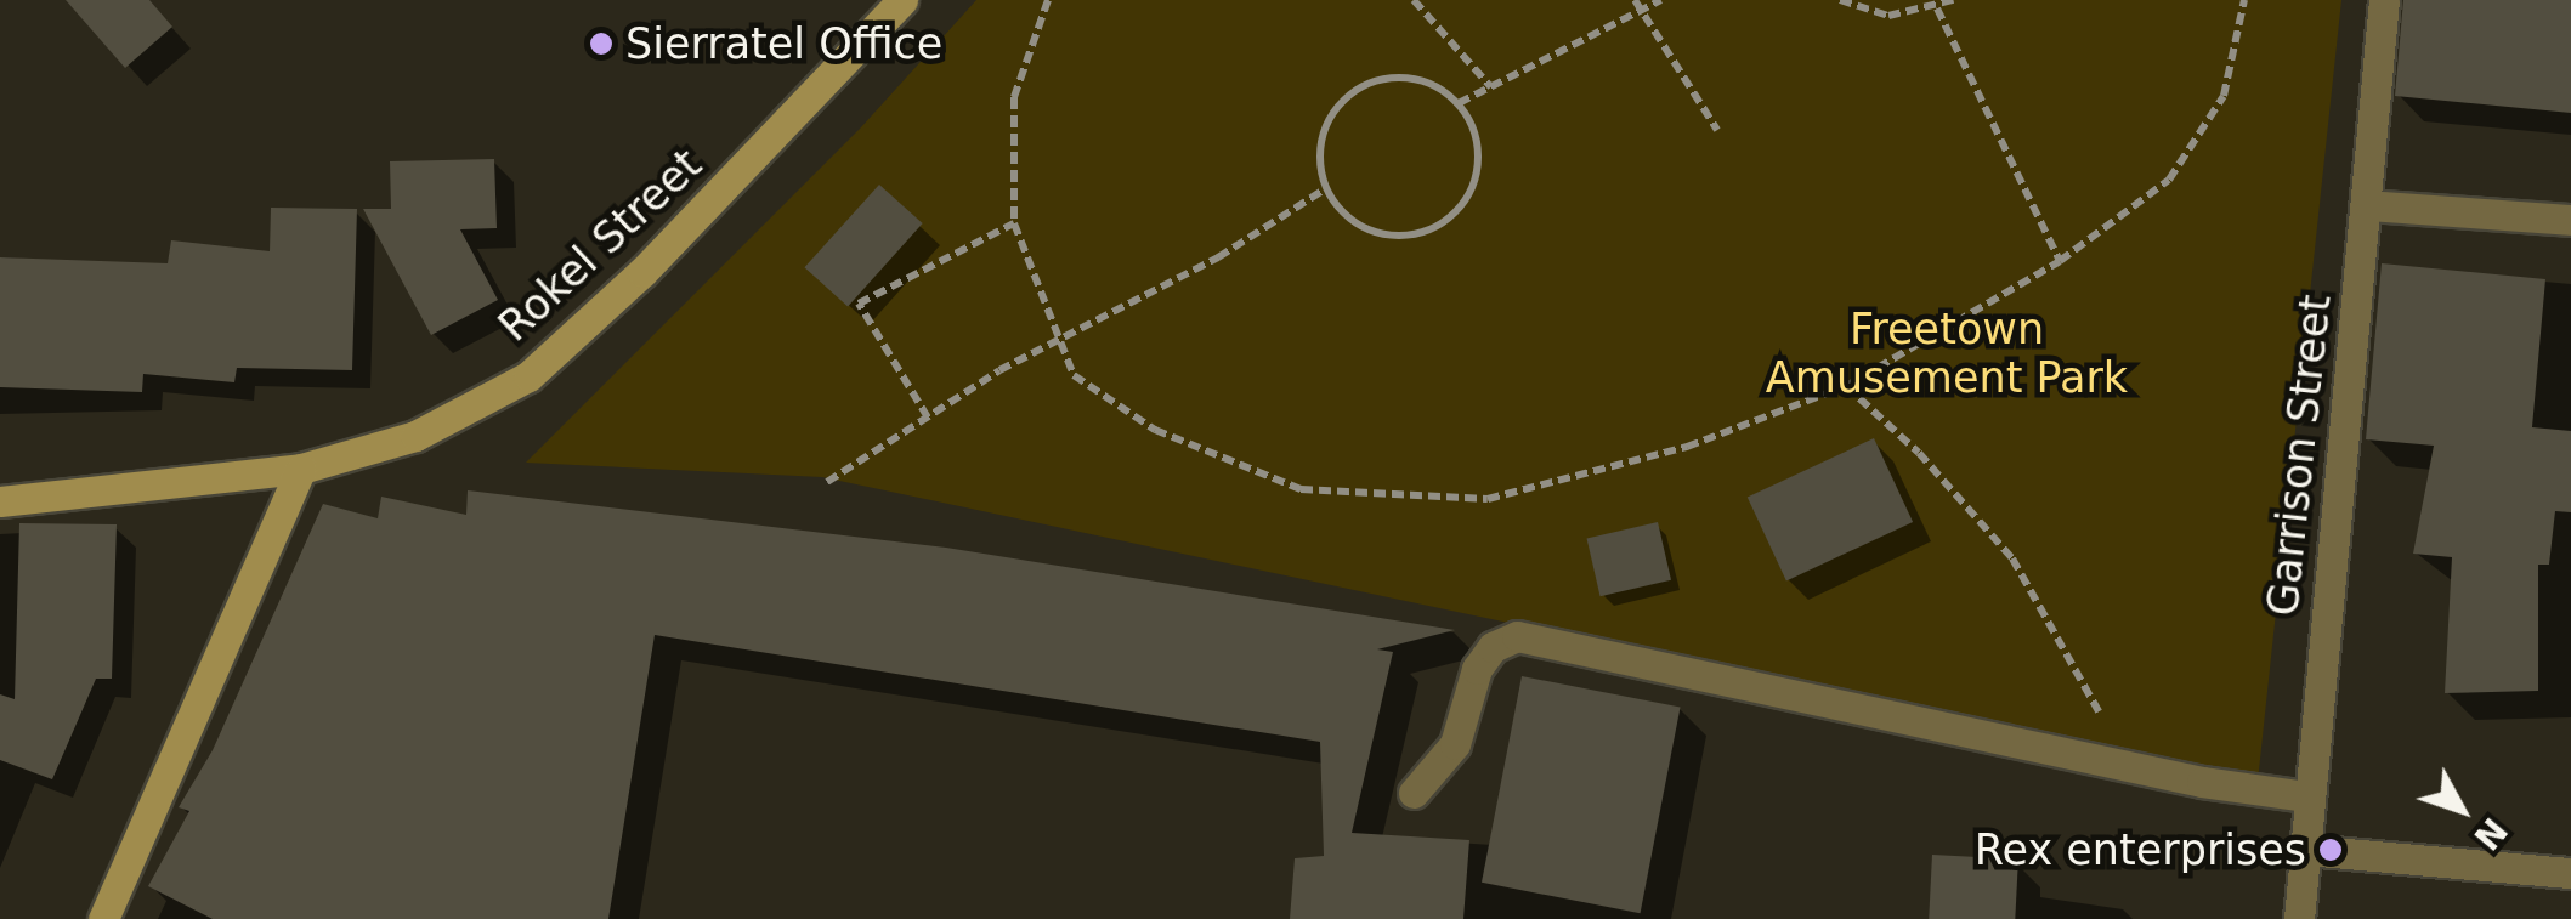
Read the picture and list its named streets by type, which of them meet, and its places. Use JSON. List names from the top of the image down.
{
  "streets": {
    "main road": ["Rokel Street"],
    "street": ["Garrison Street"]
  },
  "parks": ["Freetown Amusement Park"],
  "places": ["Sierratel Office", "Rex enterprises"],
  "north": "bottom right"
}
